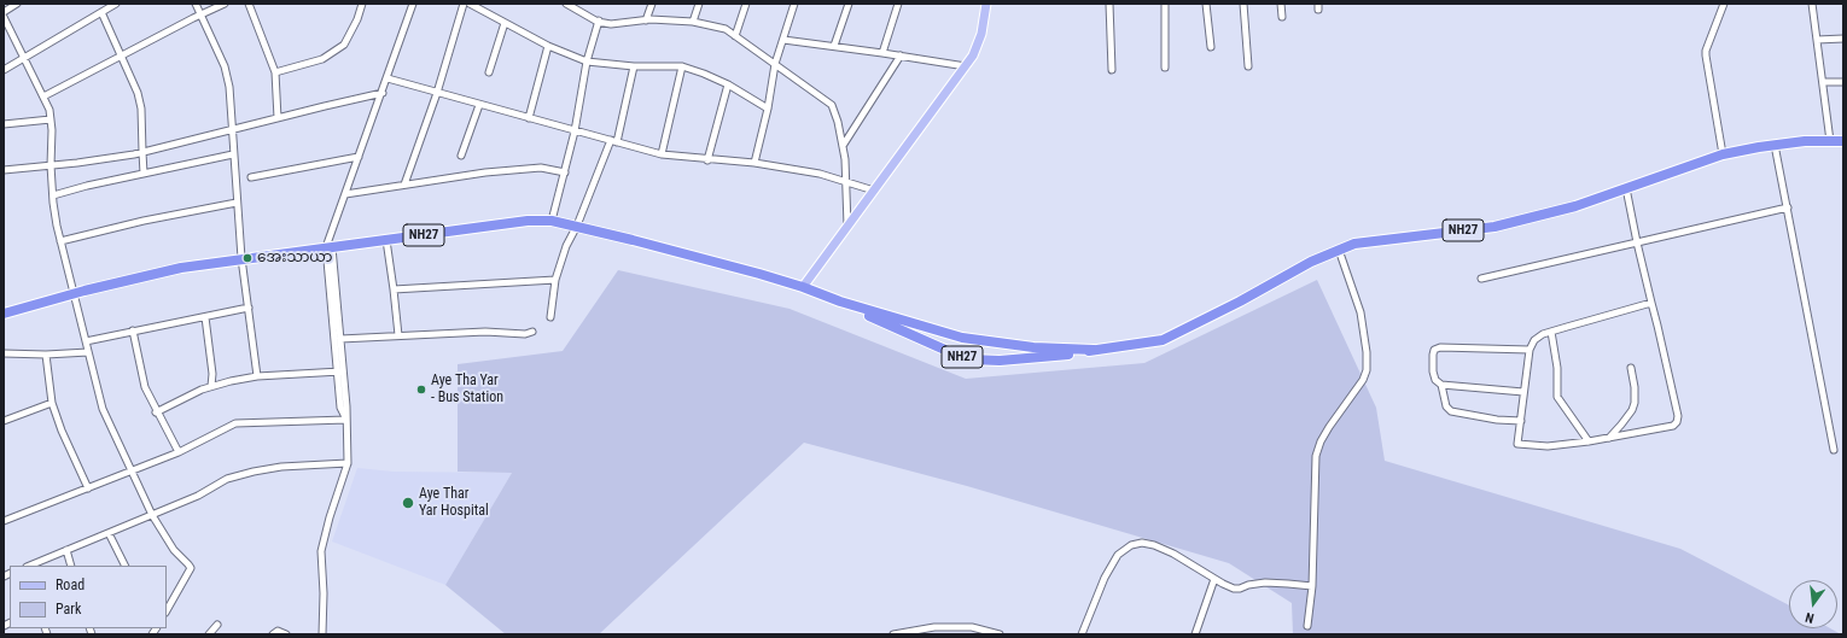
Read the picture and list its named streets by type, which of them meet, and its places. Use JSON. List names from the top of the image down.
{
  "streets": {
    "highway": ["NH27"]
  },
  "places": ["အေးသာယာ", "Aye Tha Yar - Bus Station", "Aye Thar Yar Hospital"],
  "legend": ["Road", "Park"],
  "north": "bottom"
}
